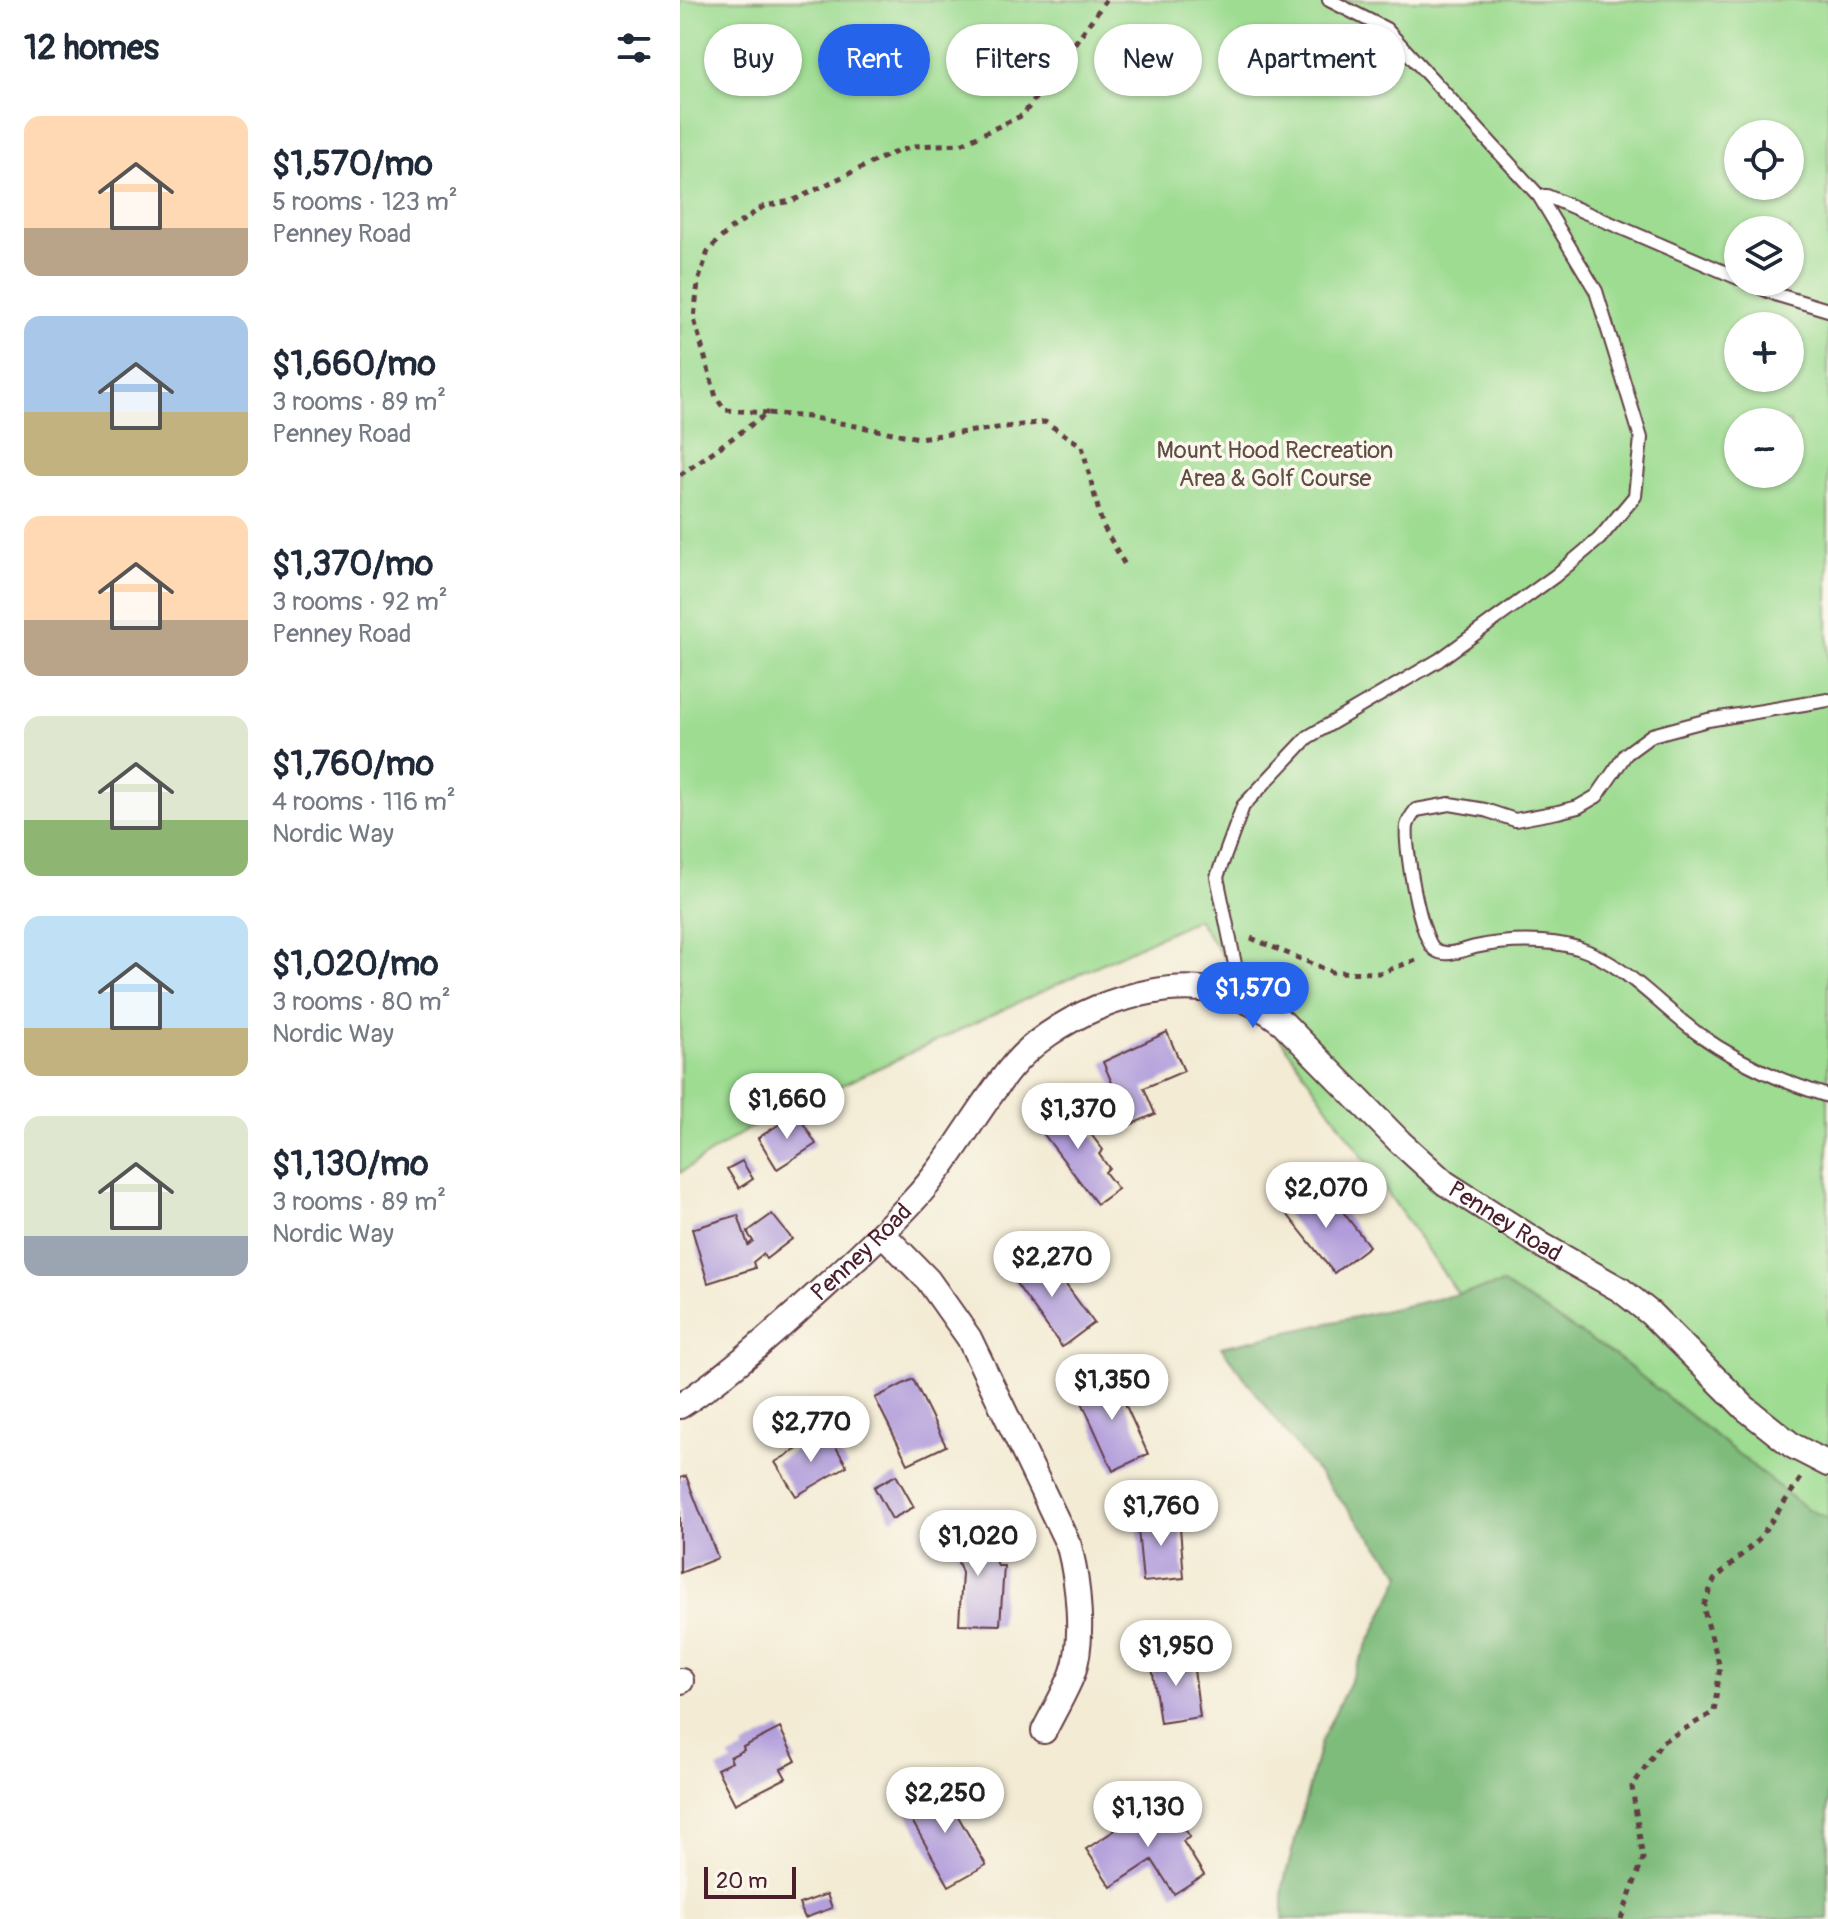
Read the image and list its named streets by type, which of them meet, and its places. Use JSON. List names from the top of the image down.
{
  "streets": {
    "street": ["Penney Road"]
  },
  "parks": ["Mount Hood Recreation Area & Golf Course"],
  "scale_bar": "20 m",
  "page": {
    "heading": "12 homes",
    "chip": [
      "Buy",
      "Rent",
      "Filters",
      "New",
      "Apartment"
    ],
    "list": [
      {
        "name": "$1,570/mo",
        "note": "5 rooms · 123 m² · Penney Road"
      },
      {
        "name": "$1,660/mo",
        "note": "3 rooms · 89 m² · Penney Road"
      },
      {
        "name": "$1,370/mo",
        "note": "3 rooms · 92 m² · Penney Road"
      },
      {
        "name": "$1,760/mo",
        "note": "4 rooms · 116 m² · Nordic Way"
      },
      {
        "name": "$1,020/mo",
        "note": "3 rooms · 80 m² · Nordic Way"
      },
      {
        "name": "$1,130/mo",
        "note": "3 rooms · 89 m² · Nordic Way"
      }
    ],
    "map_buttons": ["+", "−"],
    "price": [
      "$1,570",
      "$1,660",
      "$1,370",
      "$2,070",
      "$2,270",
      "$1,350",
      "$2,770",
      "$1,760",
      "$1,020",
      "$1,950",
      "$2,250",
      "$1,130"
    ],
    "scale": "20 m"
  }
}
